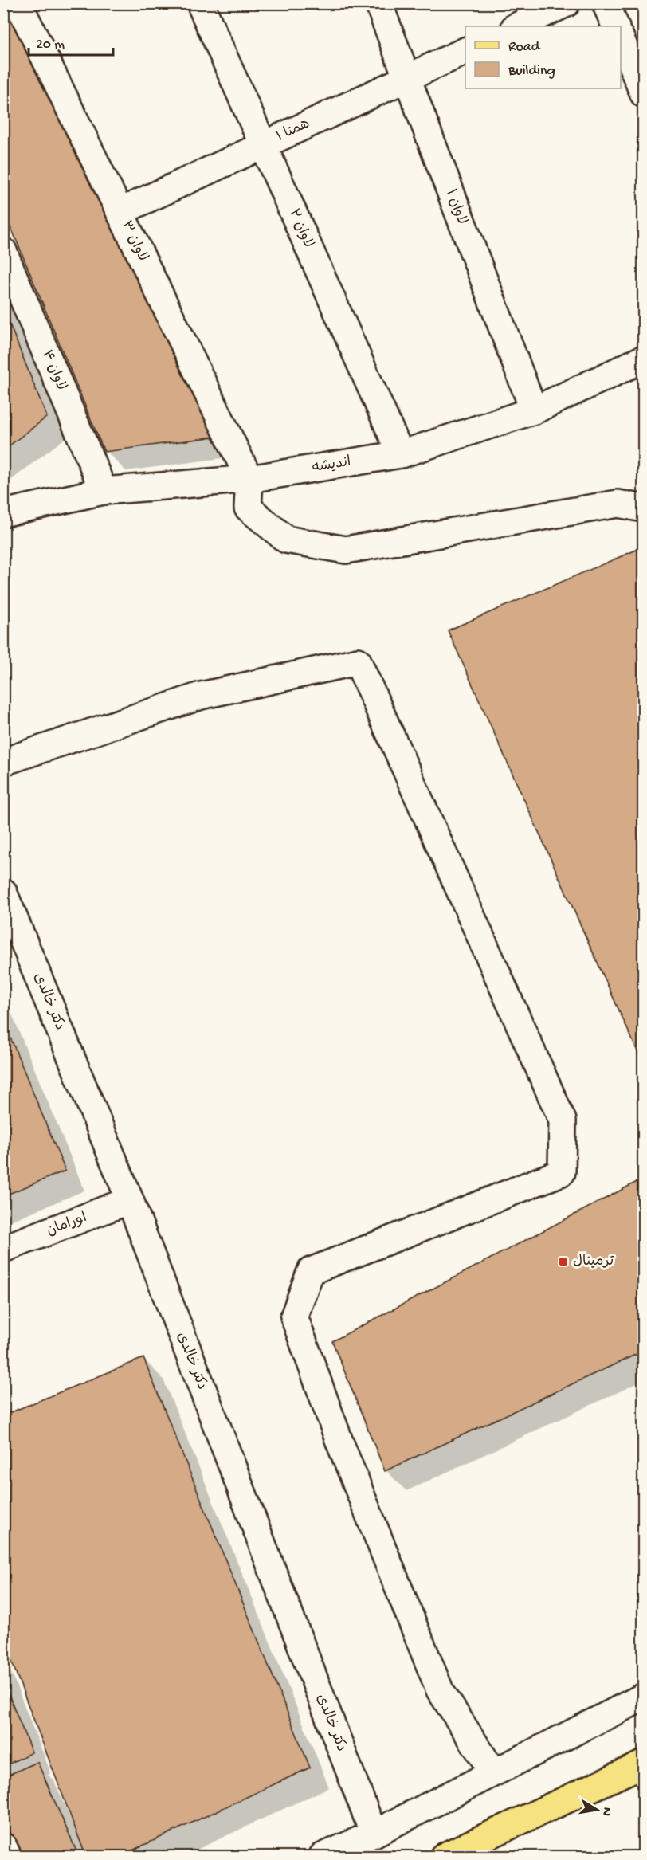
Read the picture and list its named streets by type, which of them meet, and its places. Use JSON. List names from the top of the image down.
{
  "streets": {
    "street": [
      "همتا ۱",
      "لاوان ۱",
      "لاوان ۲",
      "لاوان ۳",
      "لاوان ۴",
      "اندیشه",
      "دکتر خالدی",
      "اورامان"
    ]
  },
  "crossings": [
    ["همتا ۱", "لاوان ۱"],
    ["همتا ۱", "لاوان ۲"],
    ["همتا ۱", "لاوان ۳"],
    ["لاوان ۱", "اندیشه"],
    ["لاوان ۲", "اندیشه"],
    ["لاوان ۳", "اندیشه"],
    ["لاوان ۴", "اندیشه"],
    ["دکتر خالدی", "اورامان"]
  ],
  "places": {
    "transit": ["ترمینال"]
  },
  "legend": ["Road", "Building"],
  "scale_bar": "20 m",
  "north": "right"
}
